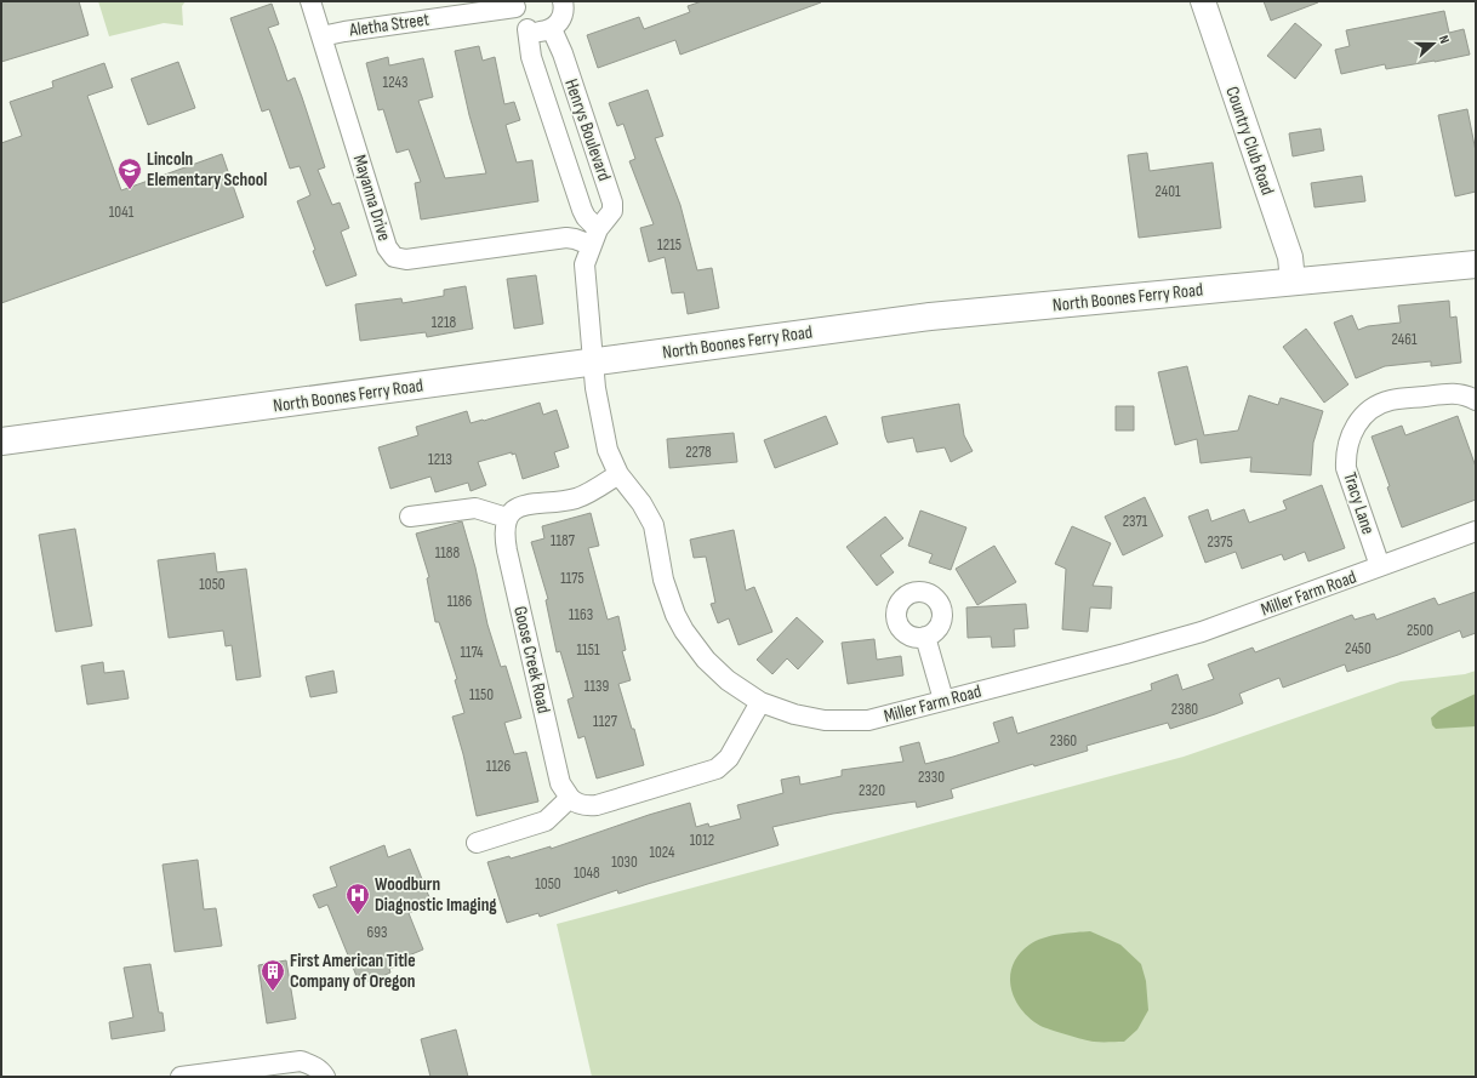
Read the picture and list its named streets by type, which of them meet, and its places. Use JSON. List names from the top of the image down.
{
  "streets": {
    "main road": ["North Boones Ferry Road"],
    "street": [
      "Aletha Street",
      "Henrys Boulevard",
      "Country Club Road",
      "Mayanna Drive",
      "Tracy Lane",
      "Miller Farm Road",
      "Goose Creek Road"
    ]
  },
  "crossings": [
    ["Aletha Street", "Henrys Boulevard"],
    ["Aletha Street", "Mayanna Drive"],
    ["Henrys Boulevard", "Mayanna Drive"],
    ["Henrys Boulevard", "North Boones Ferry Road"],
    ["Henrys Boulevard", "Miller Farm Road"],
    ["Country Club Road", "North Boones Ferry Road"],
    ["North Boones Ferry Road", "Miller Farm Road"],
    ["Tracy Lane", "Miller Farm Road"]
  ],
  "places": {
    "school or university": ["Lincoln Elementary School"],
    "hospital": ["Woodburn Diagnostic Imaging"],
    "building": ["First American Title Company of Oregon"]
  },
  "house_numbers": [
    "1243",
    "2401",
    "1041",
    "1215",
    "1218",
    "2461",
    "2278",
    "1213",
    "2371",
    "1187",
    "2375",
    "1188",
    "1175",
    "1050",
    "1186",
    "1163",
    "2500",
    "2450",
    "1151",
    "1174",
    "1139",
    "1150",
    "2380",
    "1127",
    "2360",
    "1126",
    "2330",
    "2320",
    "1012",
    "1024",
    "1030",
    "1048",
    "1050",
    "693"
  ],
  "north": "right"
}
